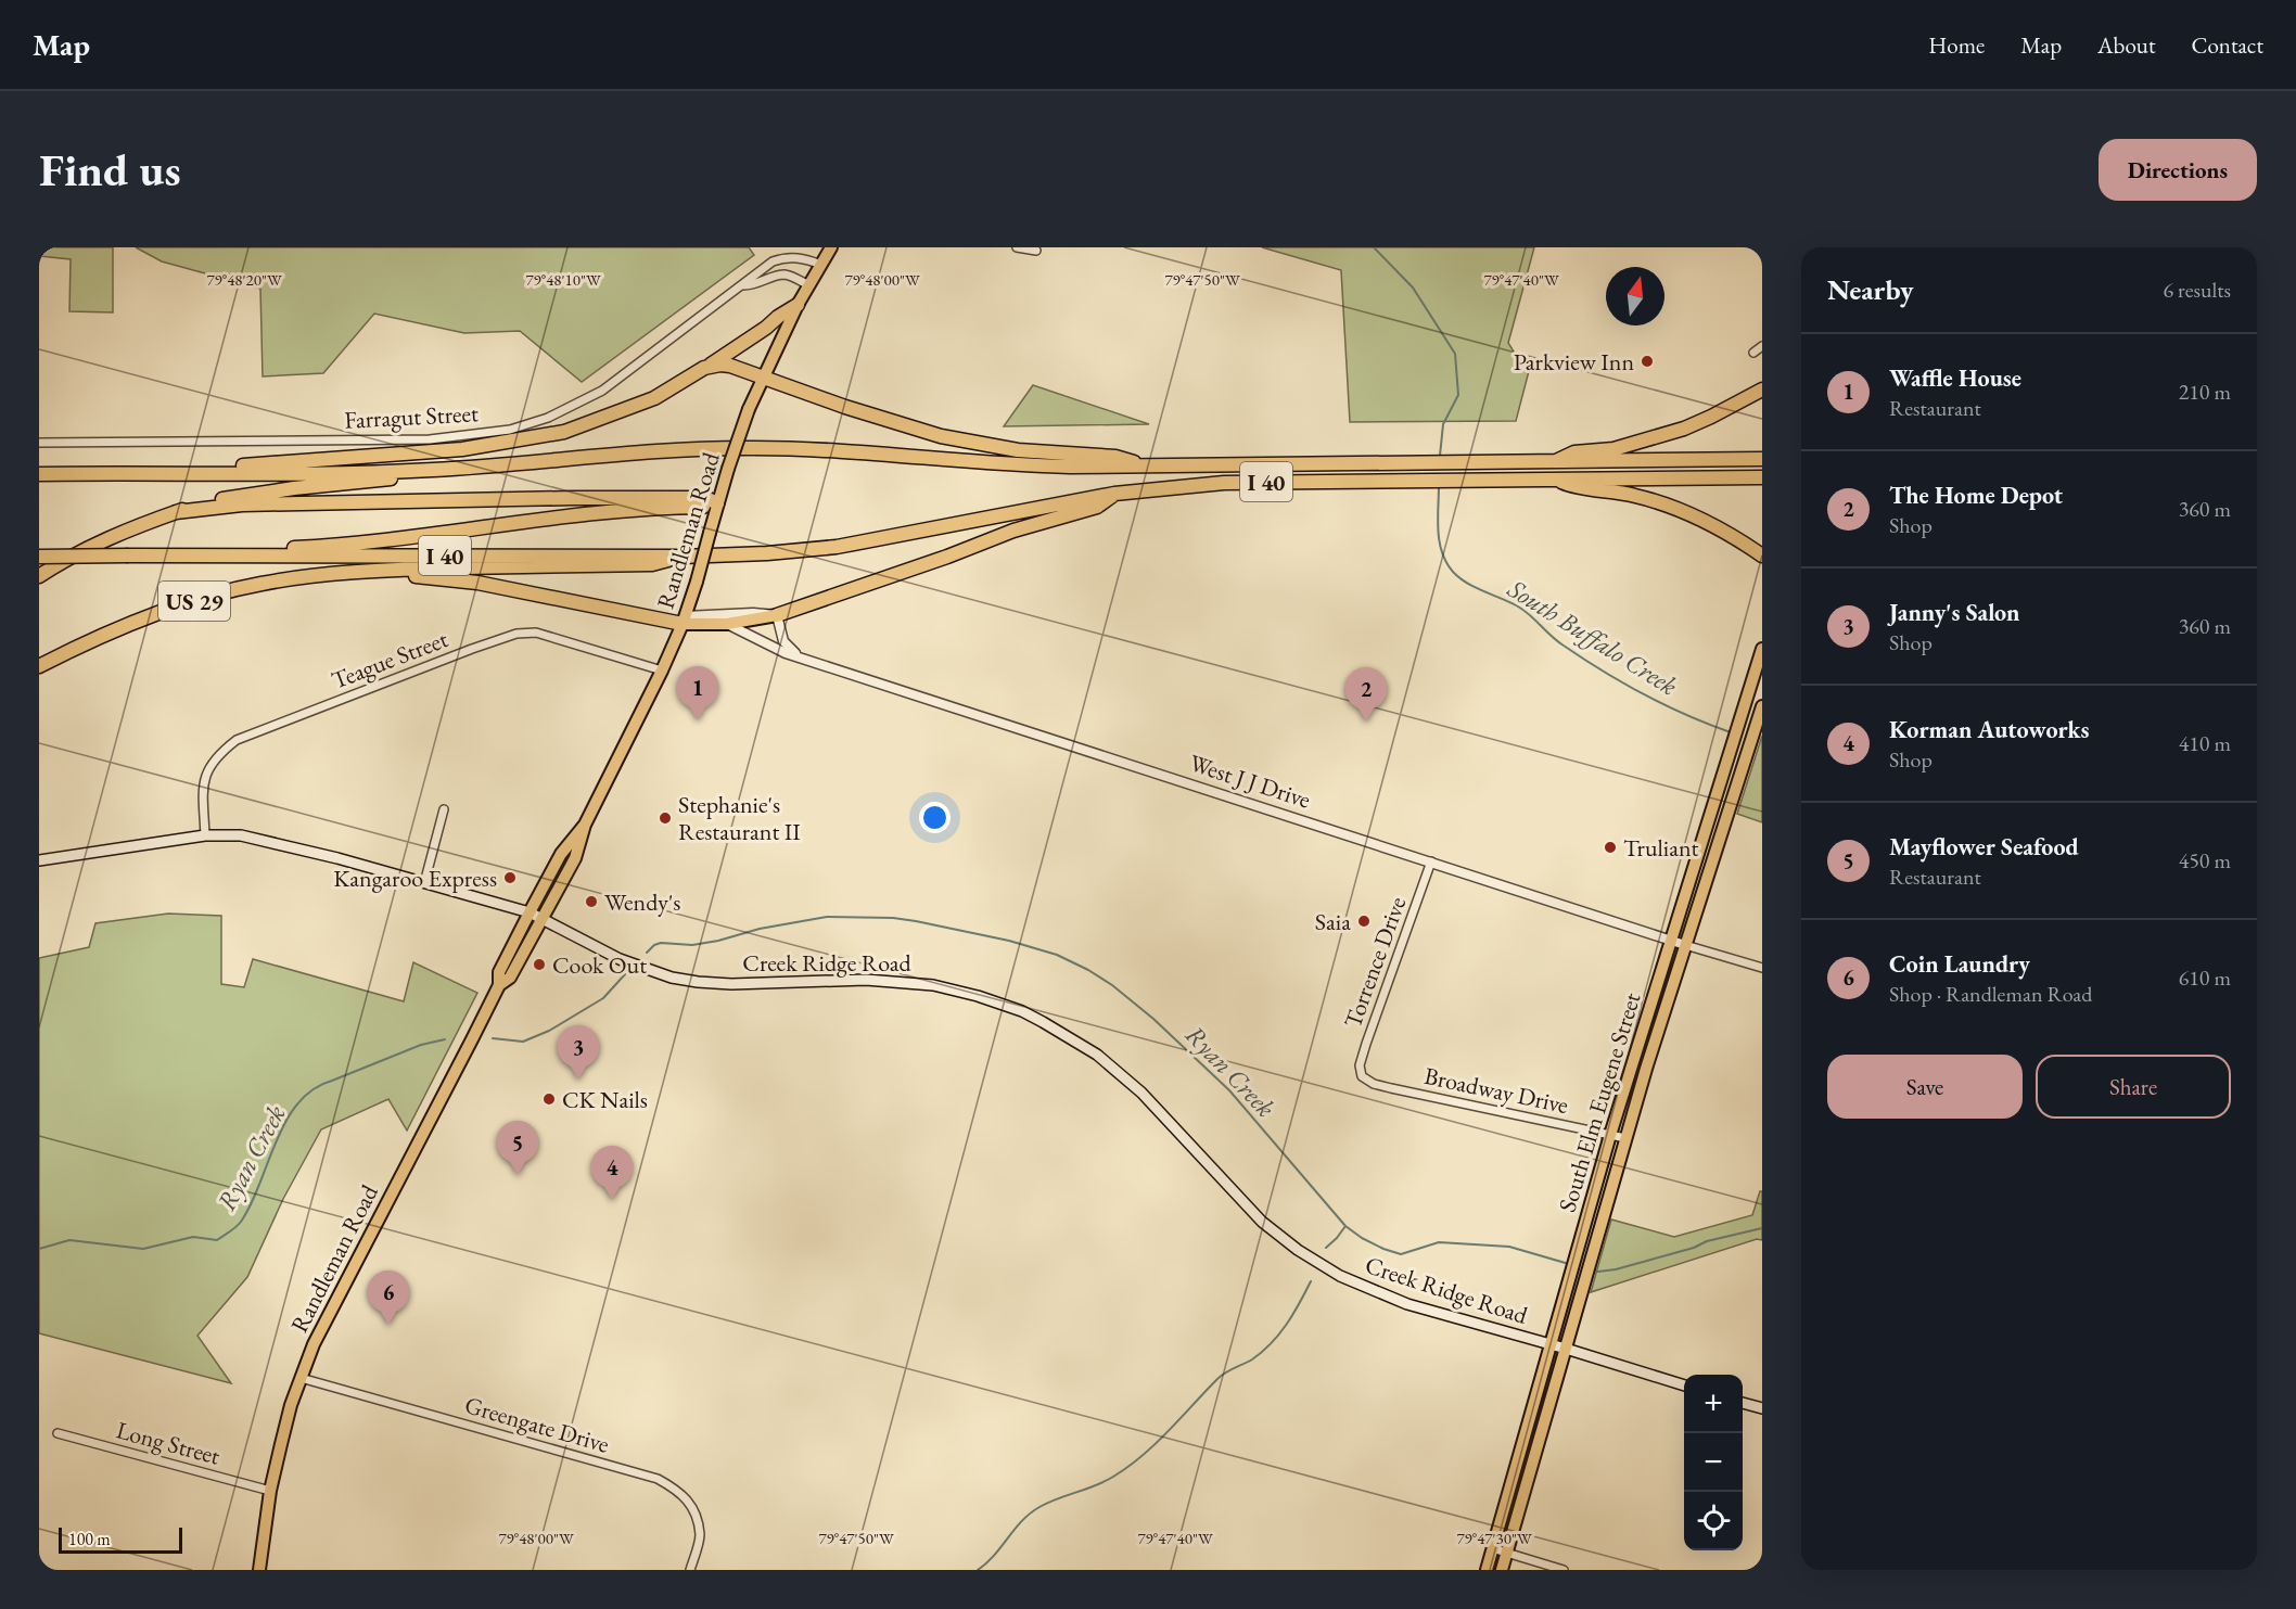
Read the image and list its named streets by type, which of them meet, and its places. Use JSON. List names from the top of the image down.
{
  "streets": {
    "highway": ["I 40", "US 29"],
    "main road": [
      "Randleman Road",
      "West J J Drive",
      "Creek Ridge Road",
      "South Elm Eugene Street"
    ],
    "street": [
      "Farragut Street",
      "Teague Street",
      "Torrence Drive",
      "Broadway Drive",
      "Greengate Drive",
      "Long Street"
    ]
  },
  "crossings": [
    ["Farragut Street", "Randleman Road"],
    ["I 40", "US 29"],
    ["Randleman Road", "Teague Street"],
    ["Randleman Road", "West J J Drive"],
    ["Randleman Road", "Creek Ridge Road"],
    ["Randleman Road", "Greengate Drive"],
    ["Randleman Road", "Long Street"],
    ["Teague Street", "Creek Ridge Road"],
    ["West J J Drive", "Torrence Drive"],
    ["West J J Drive", "South Elm Eugene Street"],
    ["Creek Ridge Road", "South Elm Eugene Street"],
    ["Torrence Drive", "Broadway Drive"],
    ["Broadway Drive", "South Elm Eugene Street"]
  ],
  "water": ["South Buffalo Creek", "Ryan Creek"],
  "places": [
    "Parkview Inn",
    "Stephanie's Restaurant II",
    "Truliant",
    "Kangaroo Express",
    "Wendy's",
    "Saia",
    "Cook Out",
    "CK Nails"
  ],
  "scale_bar": "100 m",
  "north": "top",
  "page": {
    "header": "Map",
    "nav": [
      "Home",
      "Map",
      "About",
      "Contact"
    ],
    "buttons": [
      "Directions",
      ["Save", "Share"]
    ],
    "title": "Find us",
    "heading": ["Nearby", "6 results"],
    "list": [
      {
        "mark": "1",
        "name": "Waffle House",
        "note": "Restaurant",
        "value": "210 m"
      },
      {
        "mark": "2",
        "name": "The Home Depot",
        "note": "Shop",
        "value": "360 m"
      },
      {
        "mark": "3",
        "name": "Janny's Salon",
        "note": "Shop",
        "value": "360 m"
      },
      {
        "mark": "4",
        "name": "Korman Autoworks",
        "note": "Shop",
        "value": "410 m"
      },
      {
        "mark": "5",
        "name": "Mayflower Seafood",
        "note": "Restaurant",
        "value": "450 m"
      },
      {
        "mark": "6",
        "name": "Coin Laundry",
        "note": "Shop · Randleman Road",
        "value": "610 m"
      }
    ],
    "pins": [
      "1",
      "2",
      "3",
      "5",
      "4",
      "6"
    ],
    "map_buttons": ["+", "−"],
    "scale": "100 m"
  },
  "coordinates": [
    "79°48'20\"W",
    "79°48'10\"W",
    "79°48'00\"W",
    "79°47'50\"W",
    "79°47'40\"W",
    "79°47'30\"W"
  ]
}
